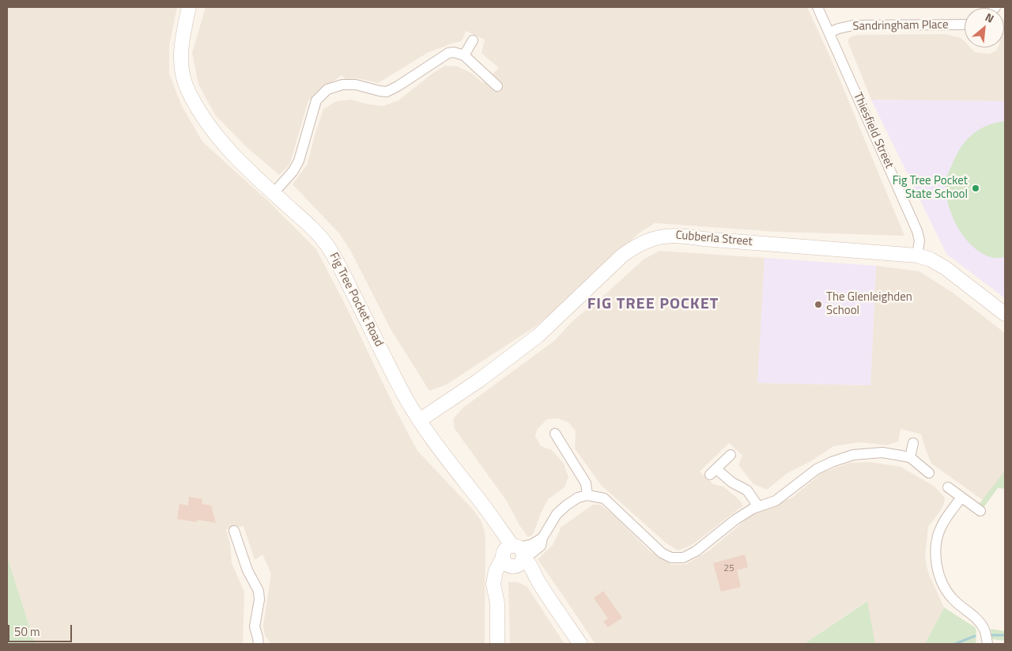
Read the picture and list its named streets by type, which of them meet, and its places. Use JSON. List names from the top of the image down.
{
  "streets": {
    "street": [
      "Sandringham Place",
      "Thiesfield Street",
      "Cubberla Street",
      "Fig Tree Pocket Road"
    ]
  },
  "crossings": [
    ["Sandringham Place", "Thiesfield Street"],
    ["Thiesfield Street", "Cubberla Street"],
    ["Cubberla Street", "Fig Tree Pocket Road"]
  ],
  "districts": ["FIG TREE POCKET"],
  "places": ["Fig Tree Pocket State School", "The Glenleighden School"],
  "house_numbers": ["25"],
  "scale_bar": "50 m",
  "north": "top right"
}
